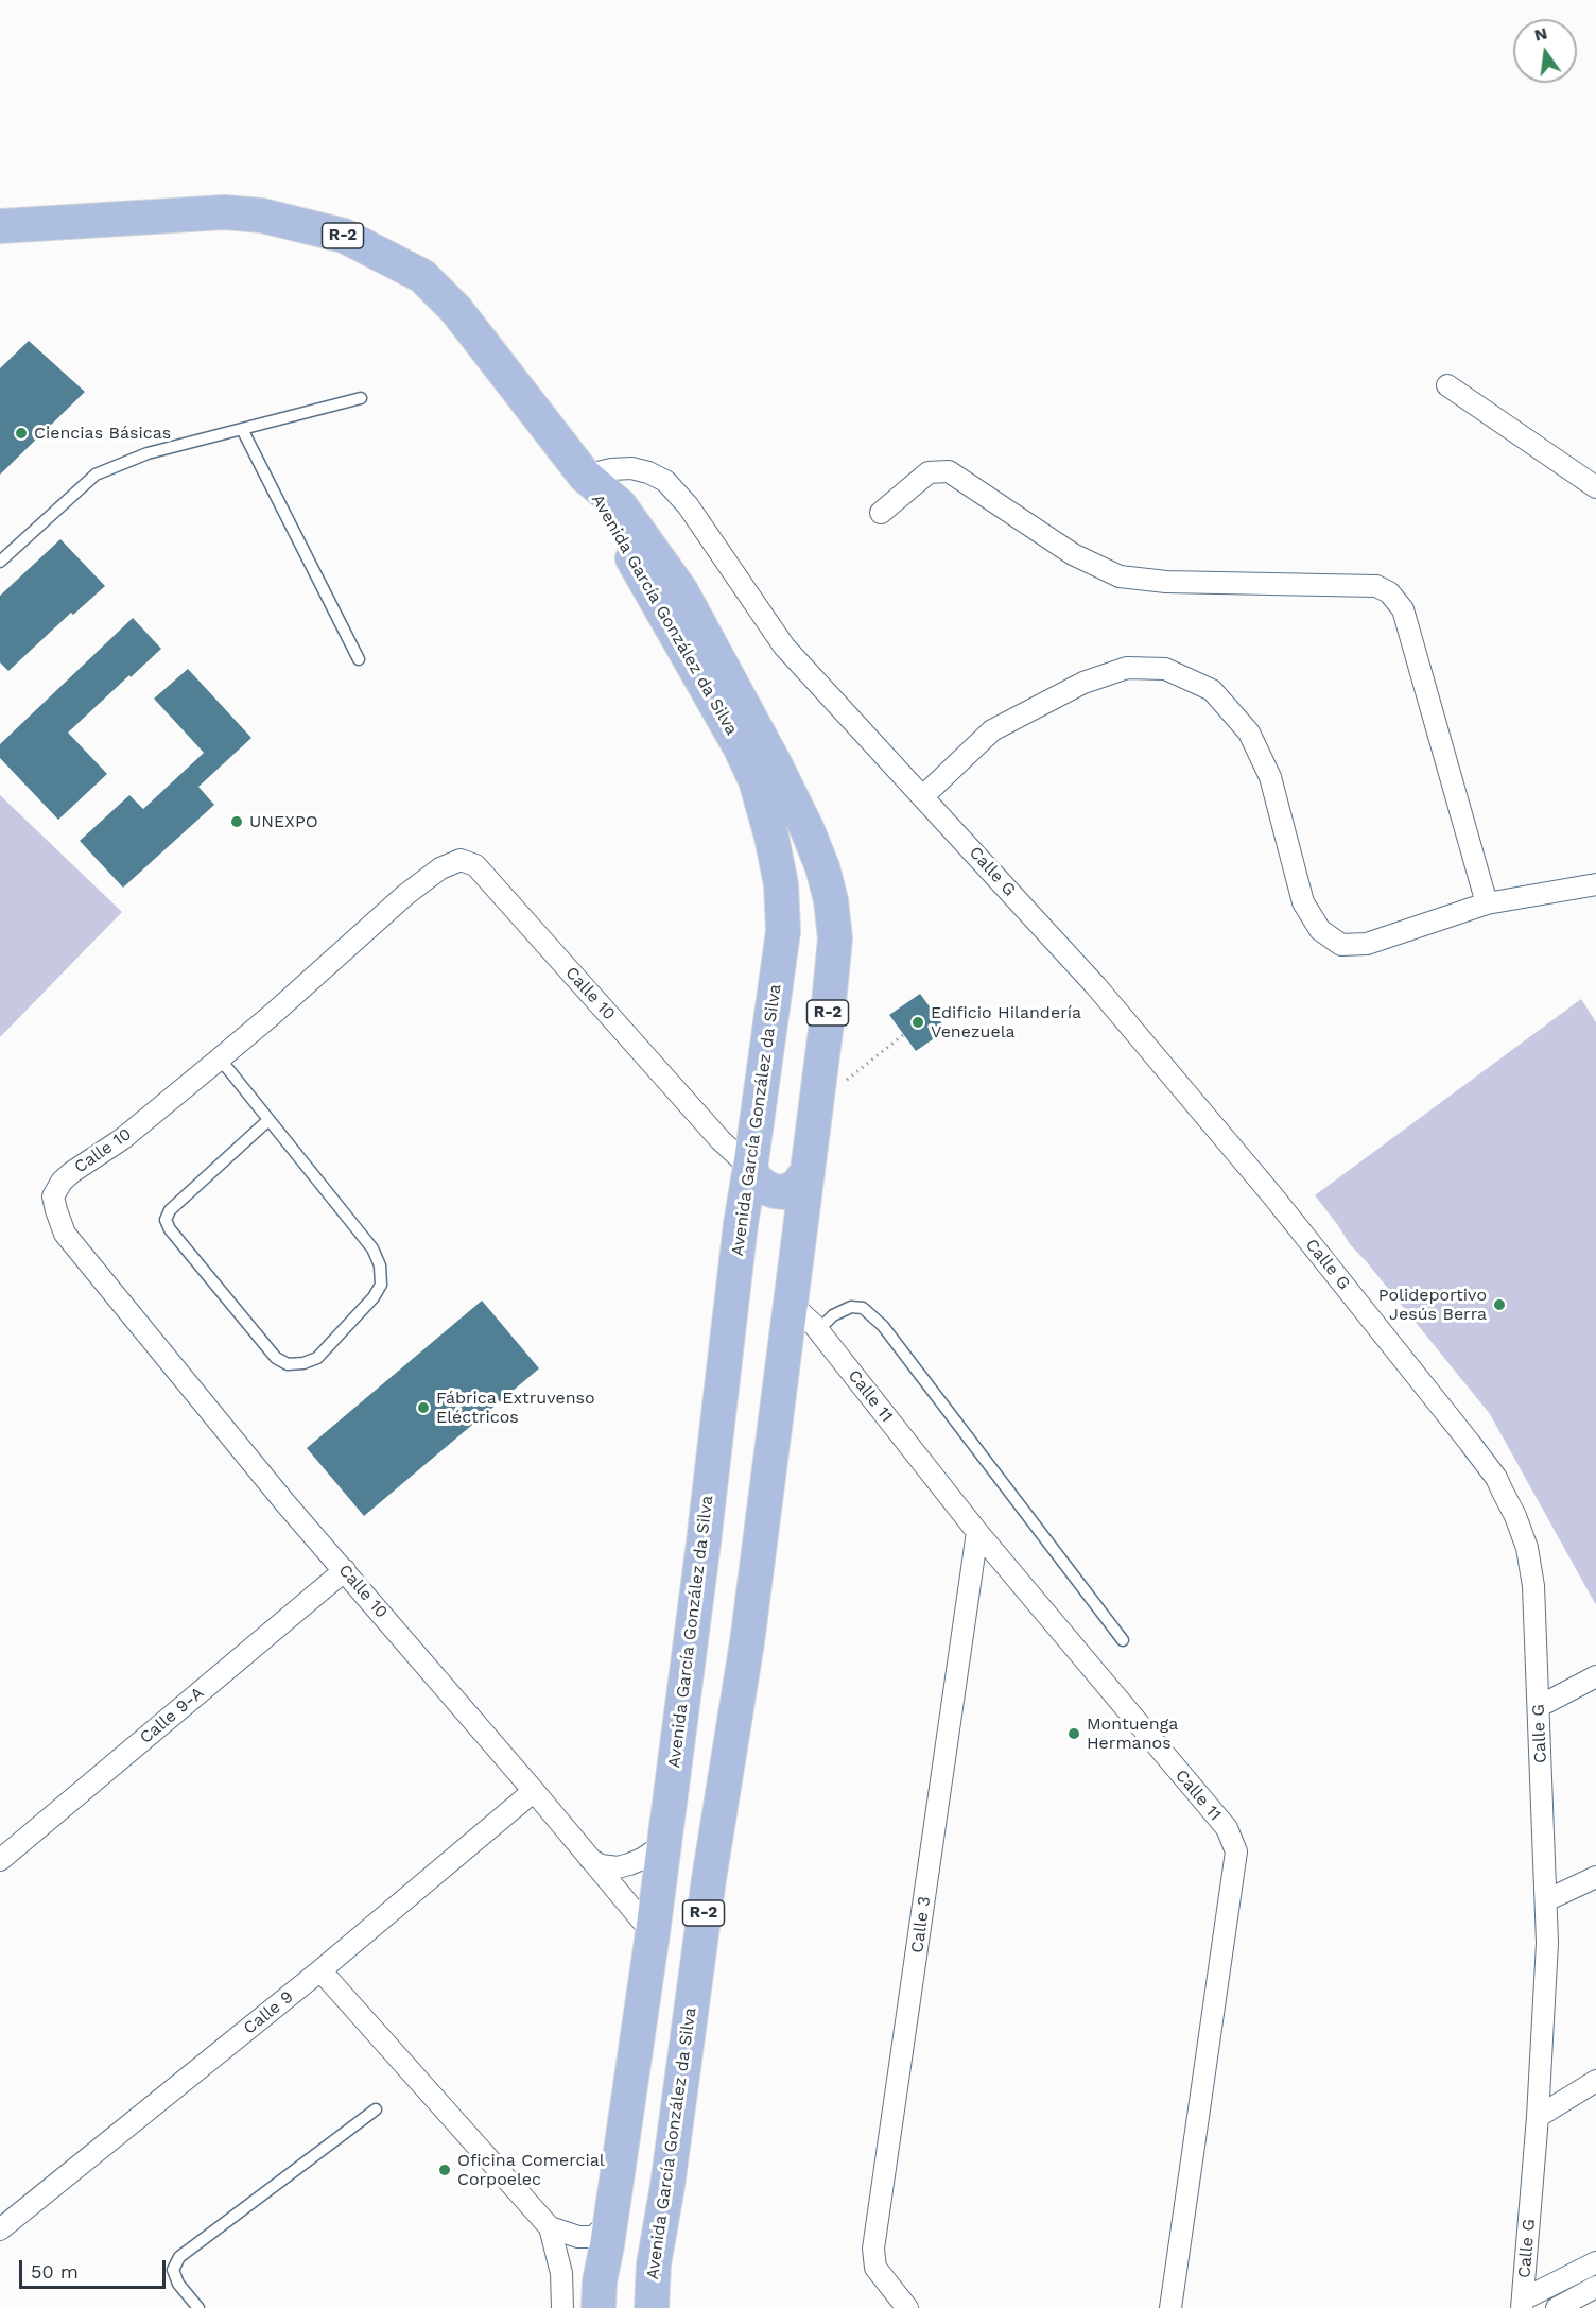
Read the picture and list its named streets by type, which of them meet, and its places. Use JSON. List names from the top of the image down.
{
  "streets": {
    "main road": ["R-2", "Avenida García González da Silva"],
    "street": [
      "Calle G",
      "Calle 10",
      "Calle 11",
      "Calle 9-A",
      "Calle 3",
      "Calle 9"
    ]
  },
  "crossings": [
    ["R-2", "Avenida García González da Silva"],
    ["R-2", "Calle G"],
    ["Avenida García González da Silva", "Calle G"],
    ["Avenida García González da Silva", "Calle 10"],
    ["Avenida García González da Silva", "Calle 11"],
    ["Calle 10", "Calle 9-A"],
    ["Calle 10", "Calle 9"],
    ["Calle 11", "Calle 3"]
  ],
  "places": [
    "Ciencias Básicas",
    "UNEXPO",
    "Edificio Hilandería Venezuela",
    "Polideportivo Jesús Berra",
    "Fábrica Extruvenso Eléctricos",
    "Montuenga Hermanos",
    "Oficina Comercial Corpoelec"
  ],
  "scale_bar": "50 m",
  "north": "top"
}
